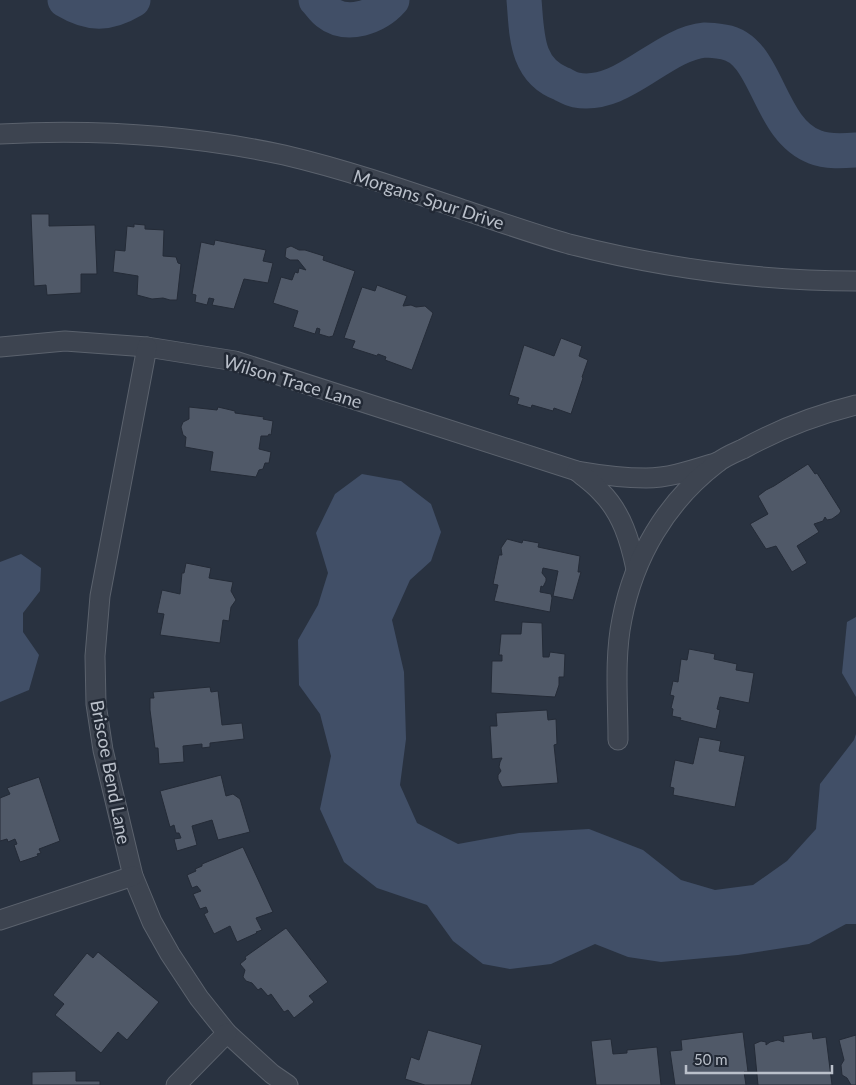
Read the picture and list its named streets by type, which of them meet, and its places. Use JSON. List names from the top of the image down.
{
  "streets": {
    "street": ["Morgans Spur Drive", "Wilson Trace Lane", "Briscoe Bend Lane"]
  },
  "crossings": [
    ["Wilson Trace Lane", "Briscoe Bend Lane"]
  ],
  "scale_bar": "50 m"
}
